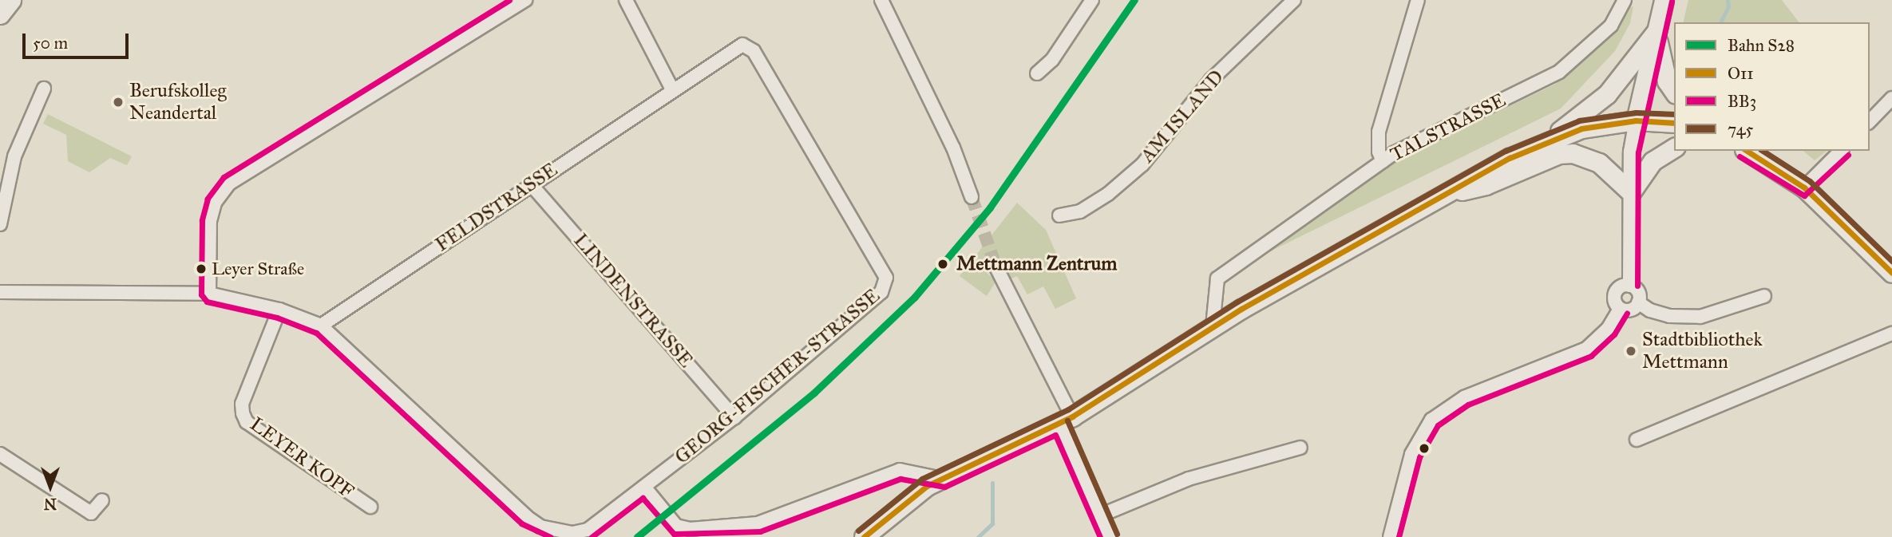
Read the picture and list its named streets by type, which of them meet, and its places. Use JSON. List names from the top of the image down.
{
  "streets": {
    "street": [
      "AM ISLAND",
      "TALSTRASSE",
      "FELDSTRASSE",
      "LINDENSTRASSE",
      "GEORG-FISCHER-STRASSE",
      "LEYER KOPF"
    ]
  },
  "crossings": [
    ["FELDSTRASSE", "LINDENSTRASSE"],
    ["FELDSTRASSE", "GEORG-FISCHER-STRASSE"],
    ["LINDENSTRASSE", "GEORG-FISCHER-STRASSE"]
  ],
  "places": [
    "Berufskolleg Neandertal",
    "Mettmann Zentrum",
    "Leyer Straße",
    "Stadtbibliothek Mettmann"
  ],
  "lines": [
    "rail line S28",
    "transit line BB3",
    "transit line 745",
    "transit line O11"
  ],
  "legend": [
    "Bahn S28",
    "O11",
    "BB3",
    "745"
  ],
  "scale_bar": "50 m",
  "north": "bottom"
}
